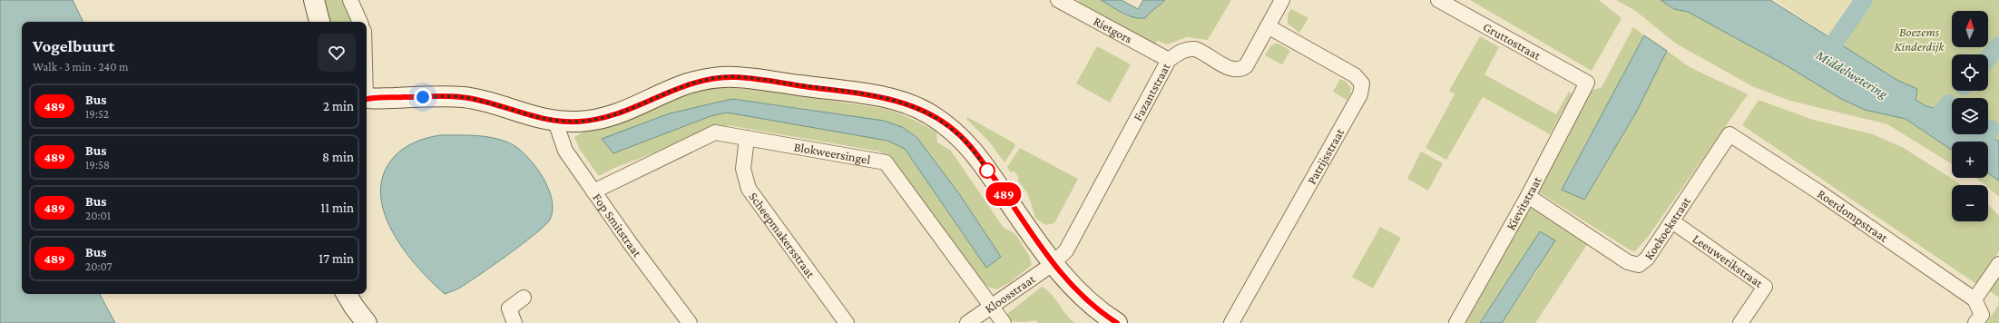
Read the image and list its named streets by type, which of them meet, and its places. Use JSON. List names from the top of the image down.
{
  "streets": {
    "street": [
      "Rietgors",
      "Gruttostraat",
      "Fazantstraat",
      "Blokweersingel",
      "Patrijsstraat",
      "Kievitstraat",
      "Roerdompstraat",
      "Fop Smitstraat",
      "Koekoekstraat",
      "Scheepmakersstraat",
      "Leeuwerikstraat",
      "Kloosstraat"
    ]
  },
  "crossings": [
    ["Rietgors", "Fazantstraat"],
    ["Gruttostraat", "Kievitstraat"],
    ["Fazantstraat", "Patrijsstraat"],
    ["Fazantstraat", "Kloosstraat"],
    ["Blokweersingel", "Fop Smitstraat"],
    ["Blokweersingel", "Scheepmakersstraat"],
    ["Blokweersingel", "Kloosstraat"],
    ["Kievitstraat", "Koekoekstraat"],
    ["Roerdompstraat", "Koekoekstraat"],
    ["Koekoekstraat", "Leeuwerikstraat"]
  ],
  "water": ["Middelwetering"],
  "parks": ["Boezems Kinderdijk"],
  "lines": ["bus line 489"],
  "north": "top",
  "page": {
    "on_map": "489",
    "map_buttons": ["+", "−"],
    "heading": ["Vogelbuurt", "Walk · 3 min · 240 m"],
    "list": [
      {
        "mark": "489",
        "name": "Bus",
        "note": "19:52",
        "value": "2 min"
      },
      {
        "mark": "489",
        "name": "Bus",
        "note": "19:58",
        "value": "8 min"
      },
      {
        "mark": "489",
        "name": "Bus",
        "note": "20:01",
        "value": "11 min"
      },
      {
        "mark": "489",
        "name": "Bus",
        "note": "20:07",
        "value": "17 min"
      }
    ]
  }
}
